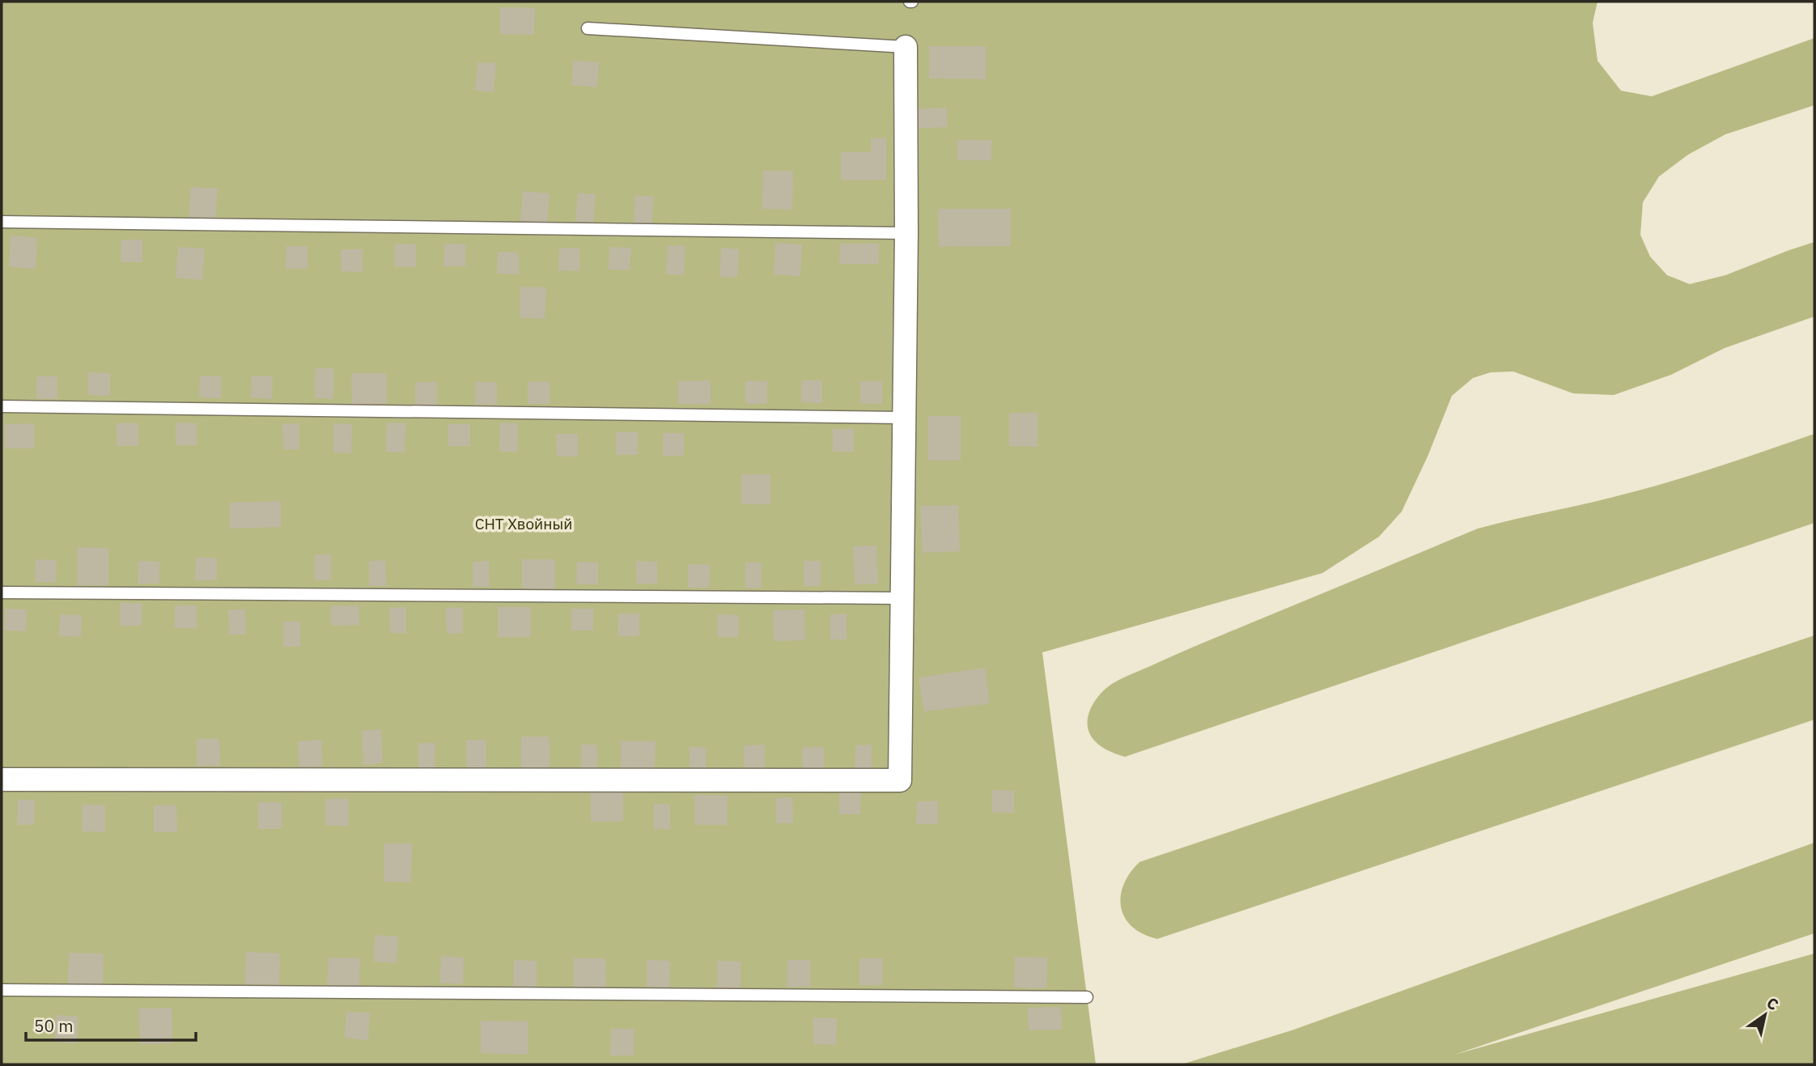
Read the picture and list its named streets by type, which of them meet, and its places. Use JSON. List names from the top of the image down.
{
  "parks": ["СНТ Хвойный"],
  "scale_bar": "50 m",
  "north": "top right"
}
